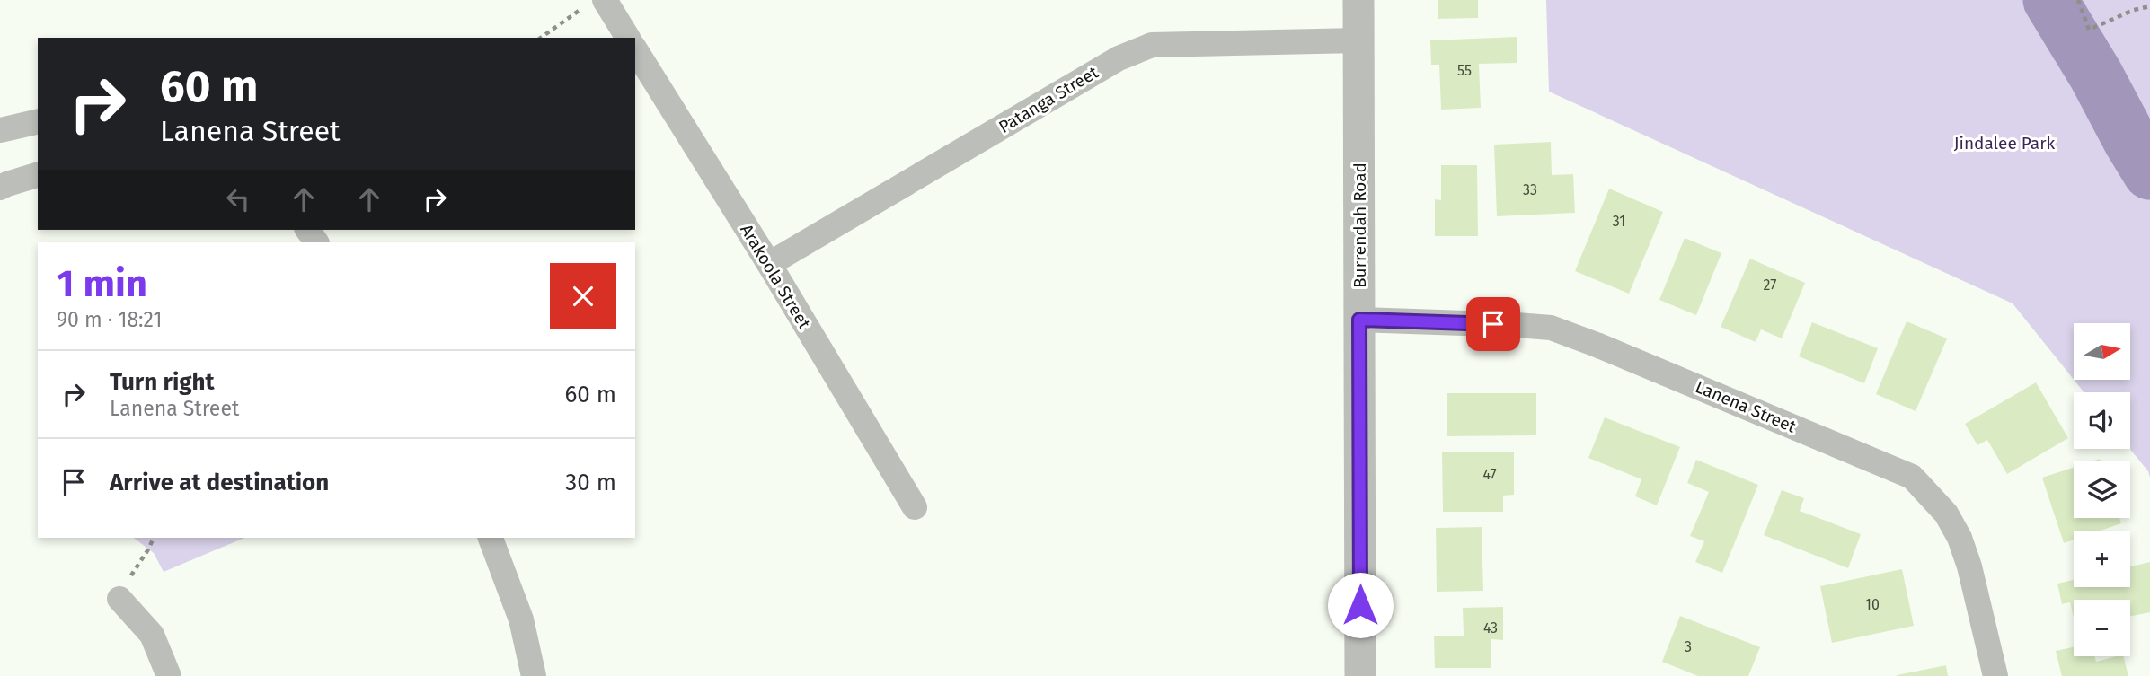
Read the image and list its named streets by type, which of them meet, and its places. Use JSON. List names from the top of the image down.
{
  "streets": {
    "street": [
      "Patanga Street",
      "Burrendah Road",
      "Arakoola Street",
      "Lanena Street"
    ]
  },
  "crossings": [
    ["Patanga Street", "Burrendah Road"],
    ["Patanga Street", "Arakoola Street"],
    ["Burrendah Road", "Lanena Street"]
  ],
  "parks": ["Jindalee Park"],
  "house_numbers": [
    "55",
    "33",
    "31",
    "27",
    "47",
    "10",
    "43",
    "3"
  ],
  "north": "right",
  "page": {
    "turn": ["60 m", "Lanena Street"],
    "heading": ["1 min", "90 m · 18:21"],
    "map_buttons": ["+", "−"],
    "list": [
      {
        "name": "Turn right",
        "note": "Lanena Street",
        "value": "60 m"
      },
      {
        "name": "Arrive at destination",
        "value": "30 m"
      }
    ]
  }
}
